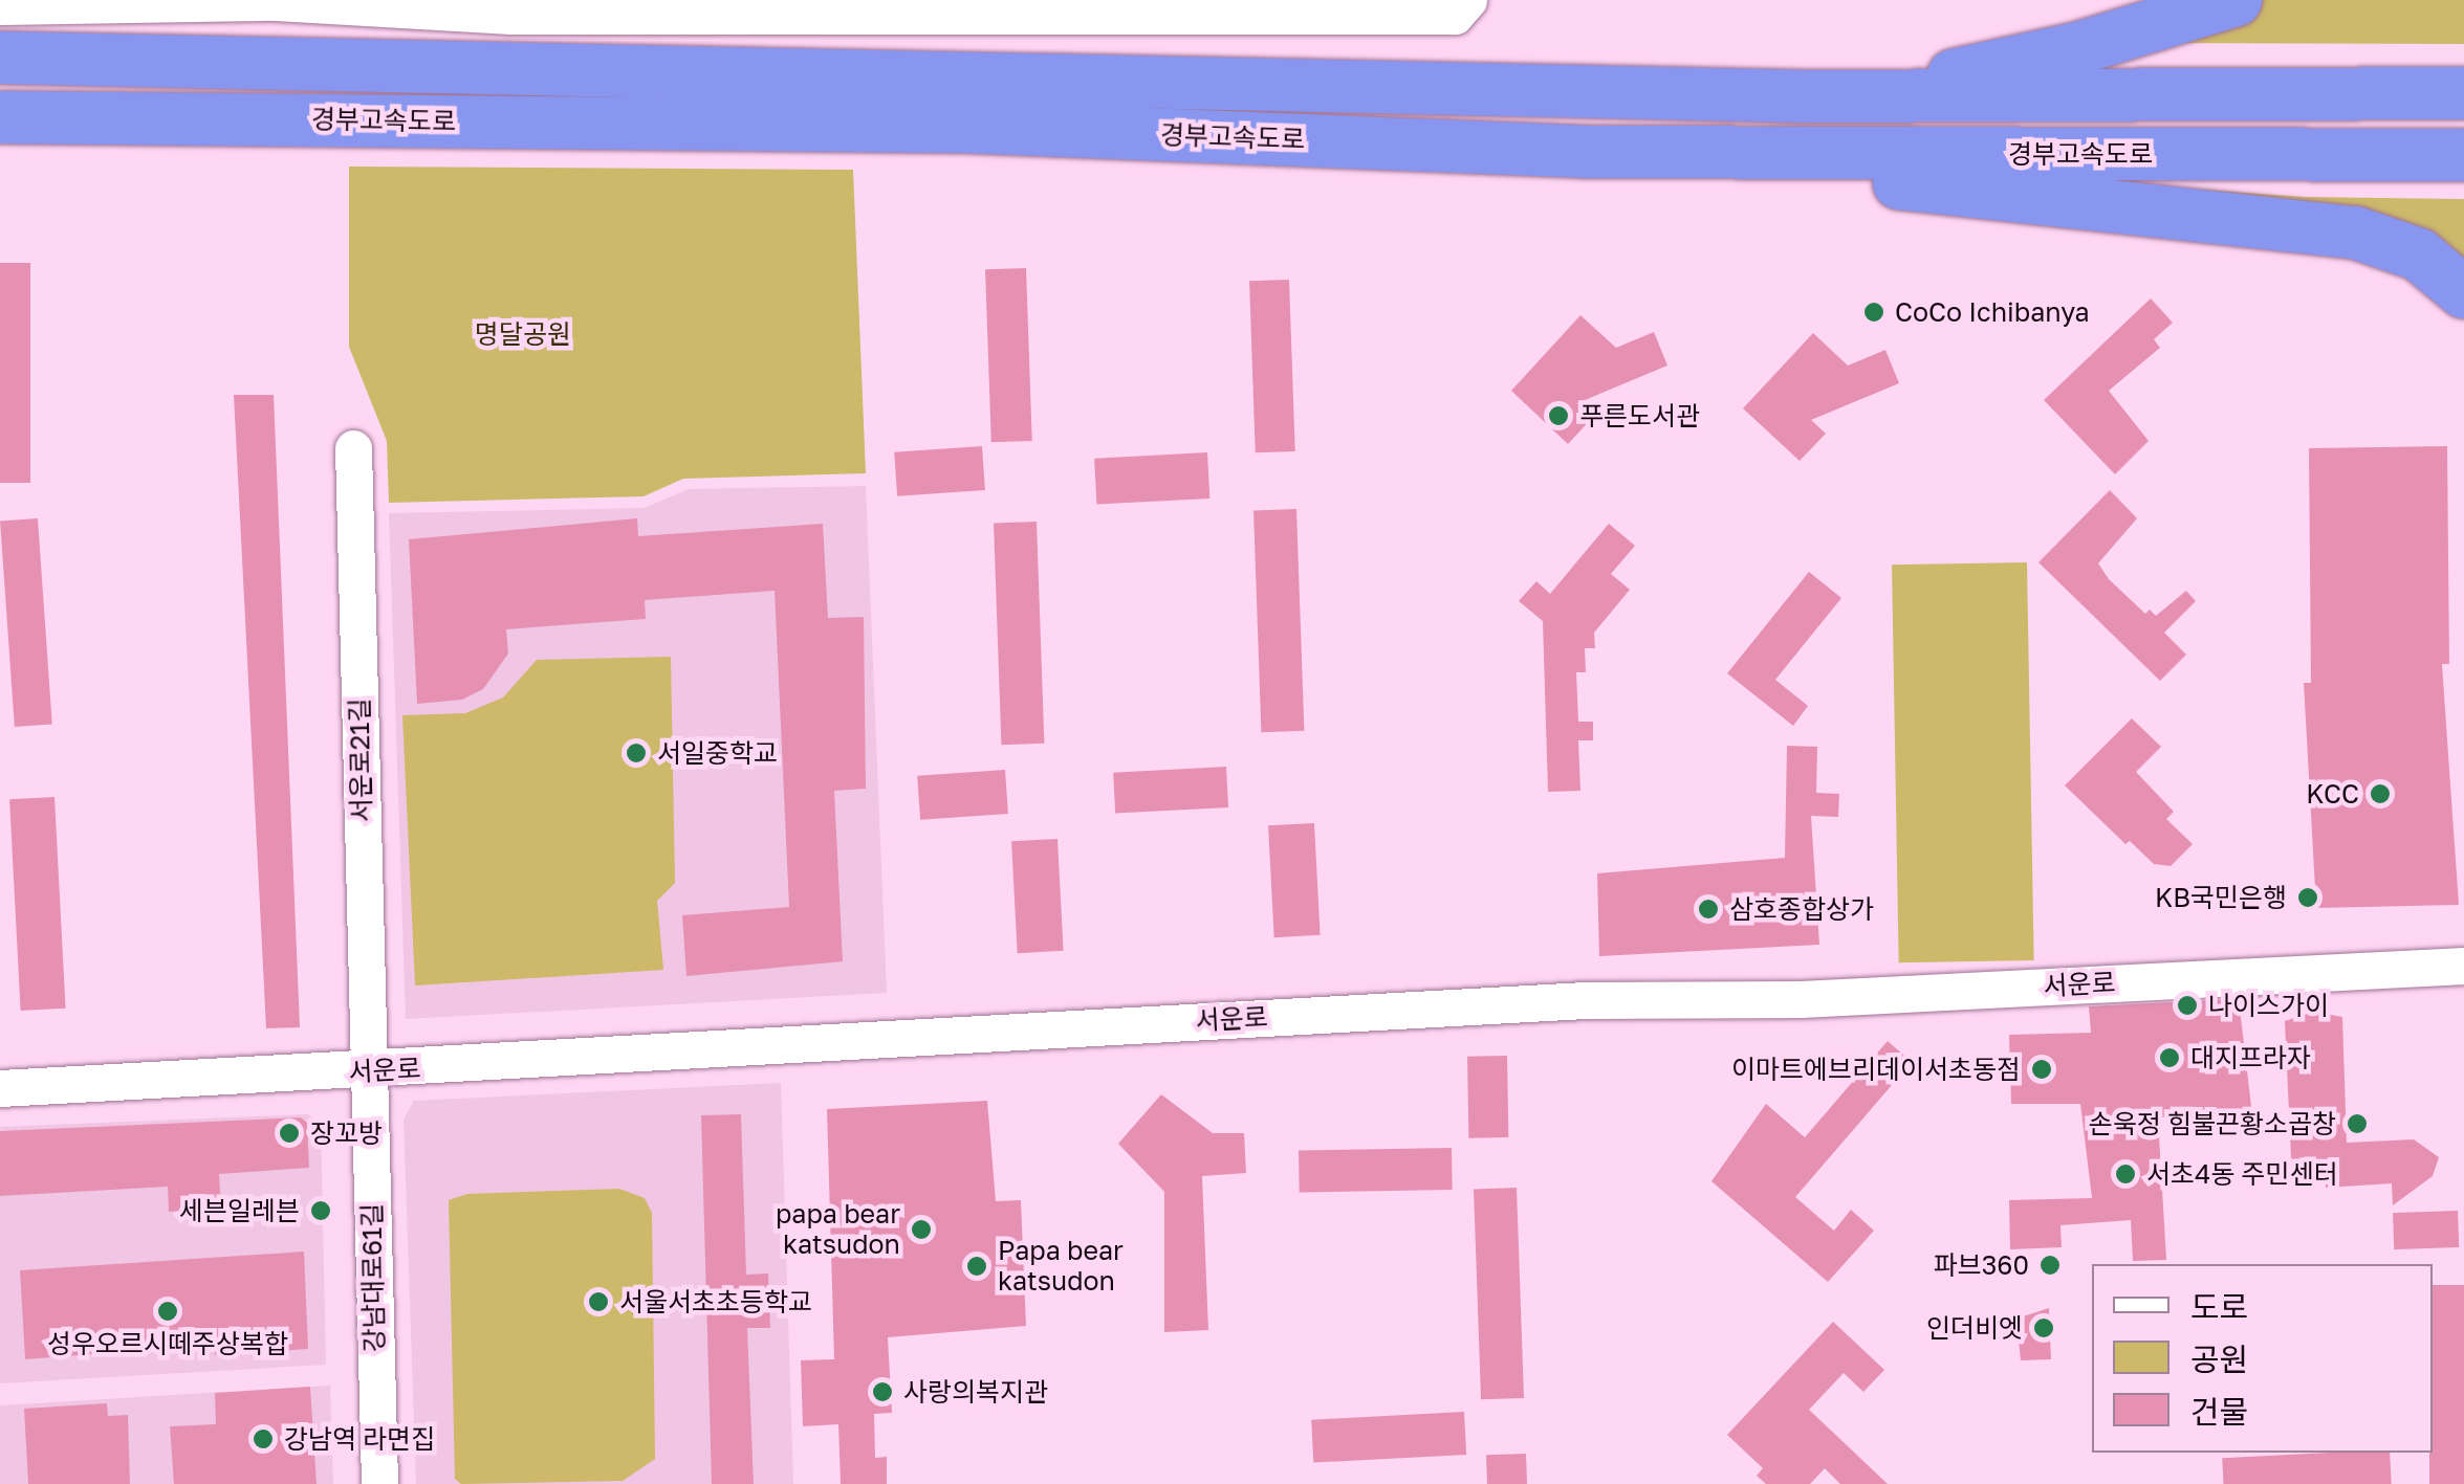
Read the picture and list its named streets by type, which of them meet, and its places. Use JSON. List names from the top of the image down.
{
  "streets": {
    "highway": ["경부고속도로"],
    "street": ["서운로21길", "서운로", "강남대로61길"]
  },
  "crossings": [
    ["서운로21길", "서운로"],
    ["서운로21길", "강남대로61길"],
    ["서운로", "강남대로61길"]
  ],
  "parks": ["명달공원"],
  "places": [
    "CoCo Ichibanya",
    "푸른도서관",
    "서일중학교",
    "KCC",
    "KB국민은행",
    "삼호종합상가",
    "나이스가이",
    "대지프라자",
    "이마트에브리데이서초동점",
    "손욱정 힘불끈황소곱창",
    "장꼬방",
    "서초4동 주민센터",
    "세븐일레븐",
    "papa bear katsudon",
    "파브360",
    "Papa bear katsudon",
    "서울서초초등학교",
    "성우오르시떼주상복합",
    "인더비엣",
    "사랑의복지관",
    "강남역 라면집"
  ],
  "legend": ["도로", "공원", "건물"]
}
